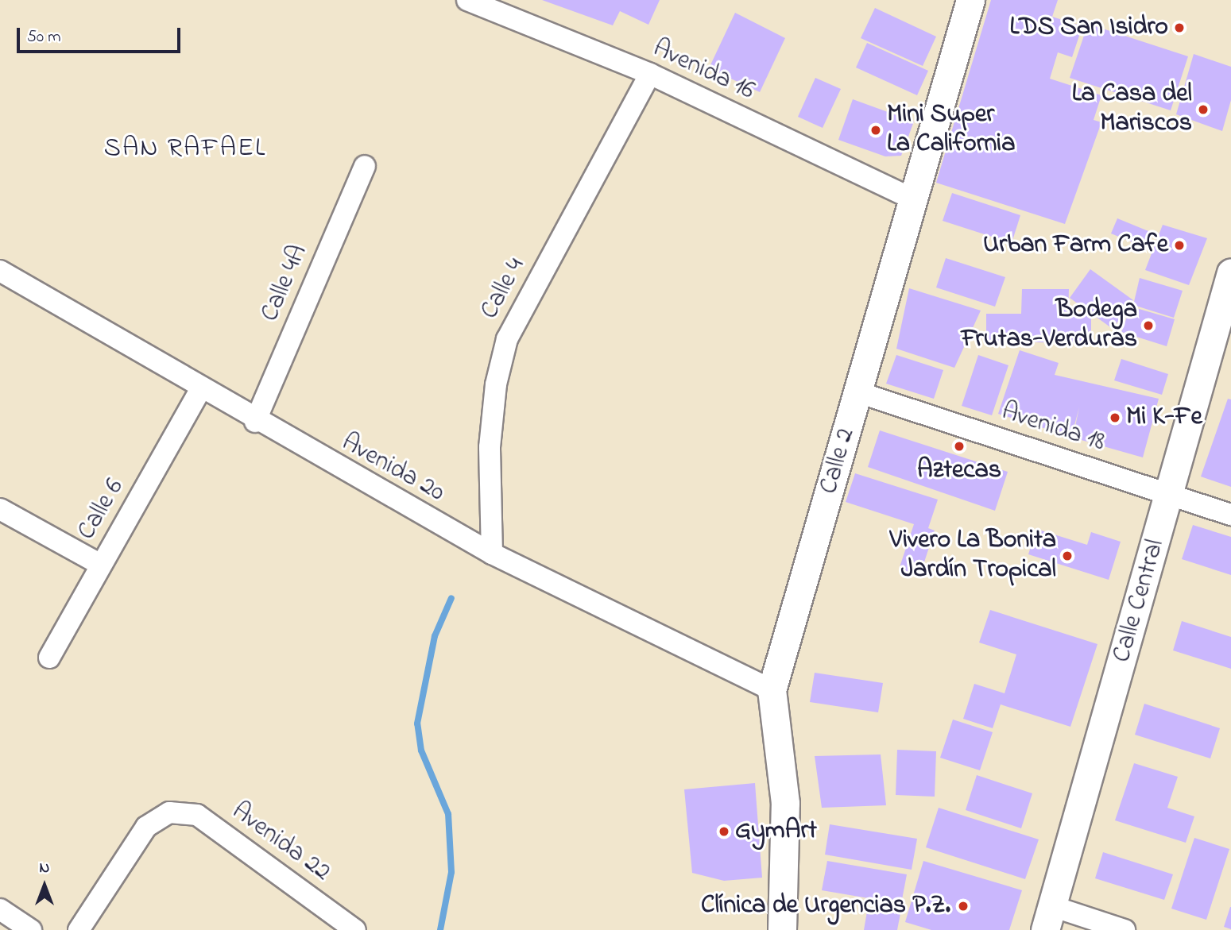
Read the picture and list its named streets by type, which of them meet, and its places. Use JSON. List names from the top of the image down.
{
  "streets": {
    "main road": ["Calle 2", "Calle Central"],
    "street": [
      "Avenida 16",
      "Calle 4A",
      "Calle 4",
      "Avenida 18",
      "Avenida 20",
      "Calle 6",
      "Avenida 22"
    ]
  },
  "crossings": [
    ["Avenida 16", "Calle 4"],
    ["Avenida 16", "Calle 2"],
    ["Calle 4A", "Avenida 20"],
    ["Calle 4", "Avenida 20"],
    ["Avenida 18", "Calle 2"],
    ["Avenida 18", "Calle Central"],
    ["Calle 2", "Avenida 20"],
    ["Avenida 20", "Calle 6"]
  ],
  "districts": ["SAN RAFAEL"],
  "places": [
    "LDS San Isidro",
    "La Casa del Mariscos",
    "Mini Super La California",
    "Urban Farm Cafe",
    "Bodega Frutas-Verduras",
    "Mi K-Fe",
    "Aztecas",
    "Vivero La Bonita Jardín Tropical",
    "GymArt",
    "Clínica de Urgencias P.Z."
  ],
  "scale_bar": "50 m",
  "north": "top"
}
